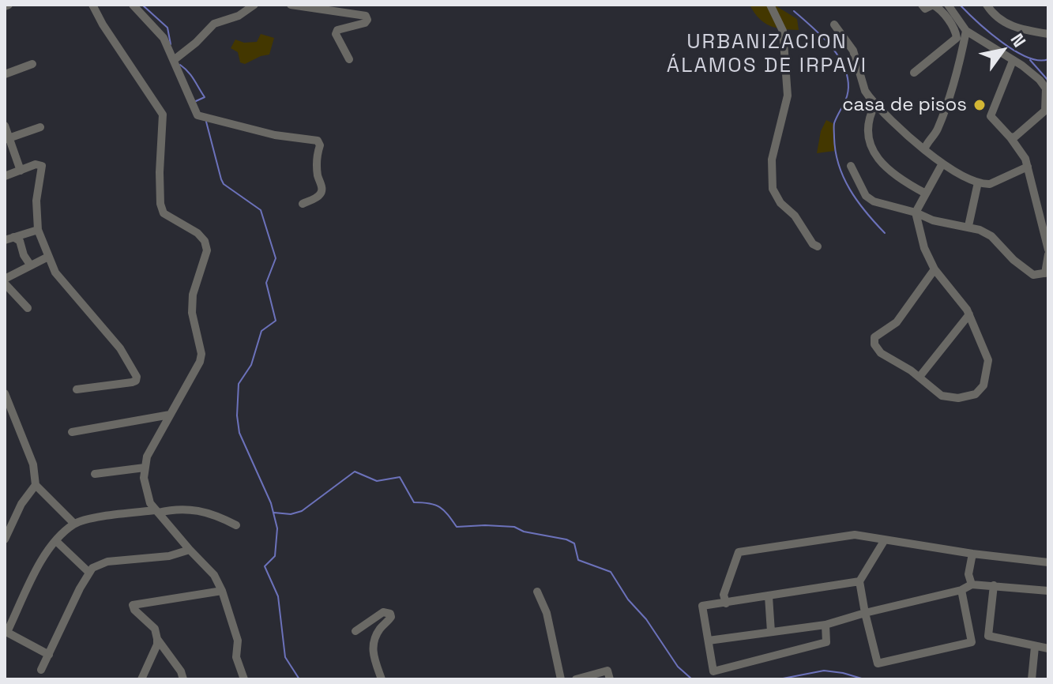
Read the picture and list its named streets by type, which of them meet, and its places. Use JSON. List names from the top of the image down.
{
  "districts": ["URBANIZACION ÁLAMOS DE IRPAVI"],
  "places": ["casa de pisos"],
  "north": "top right"
}
